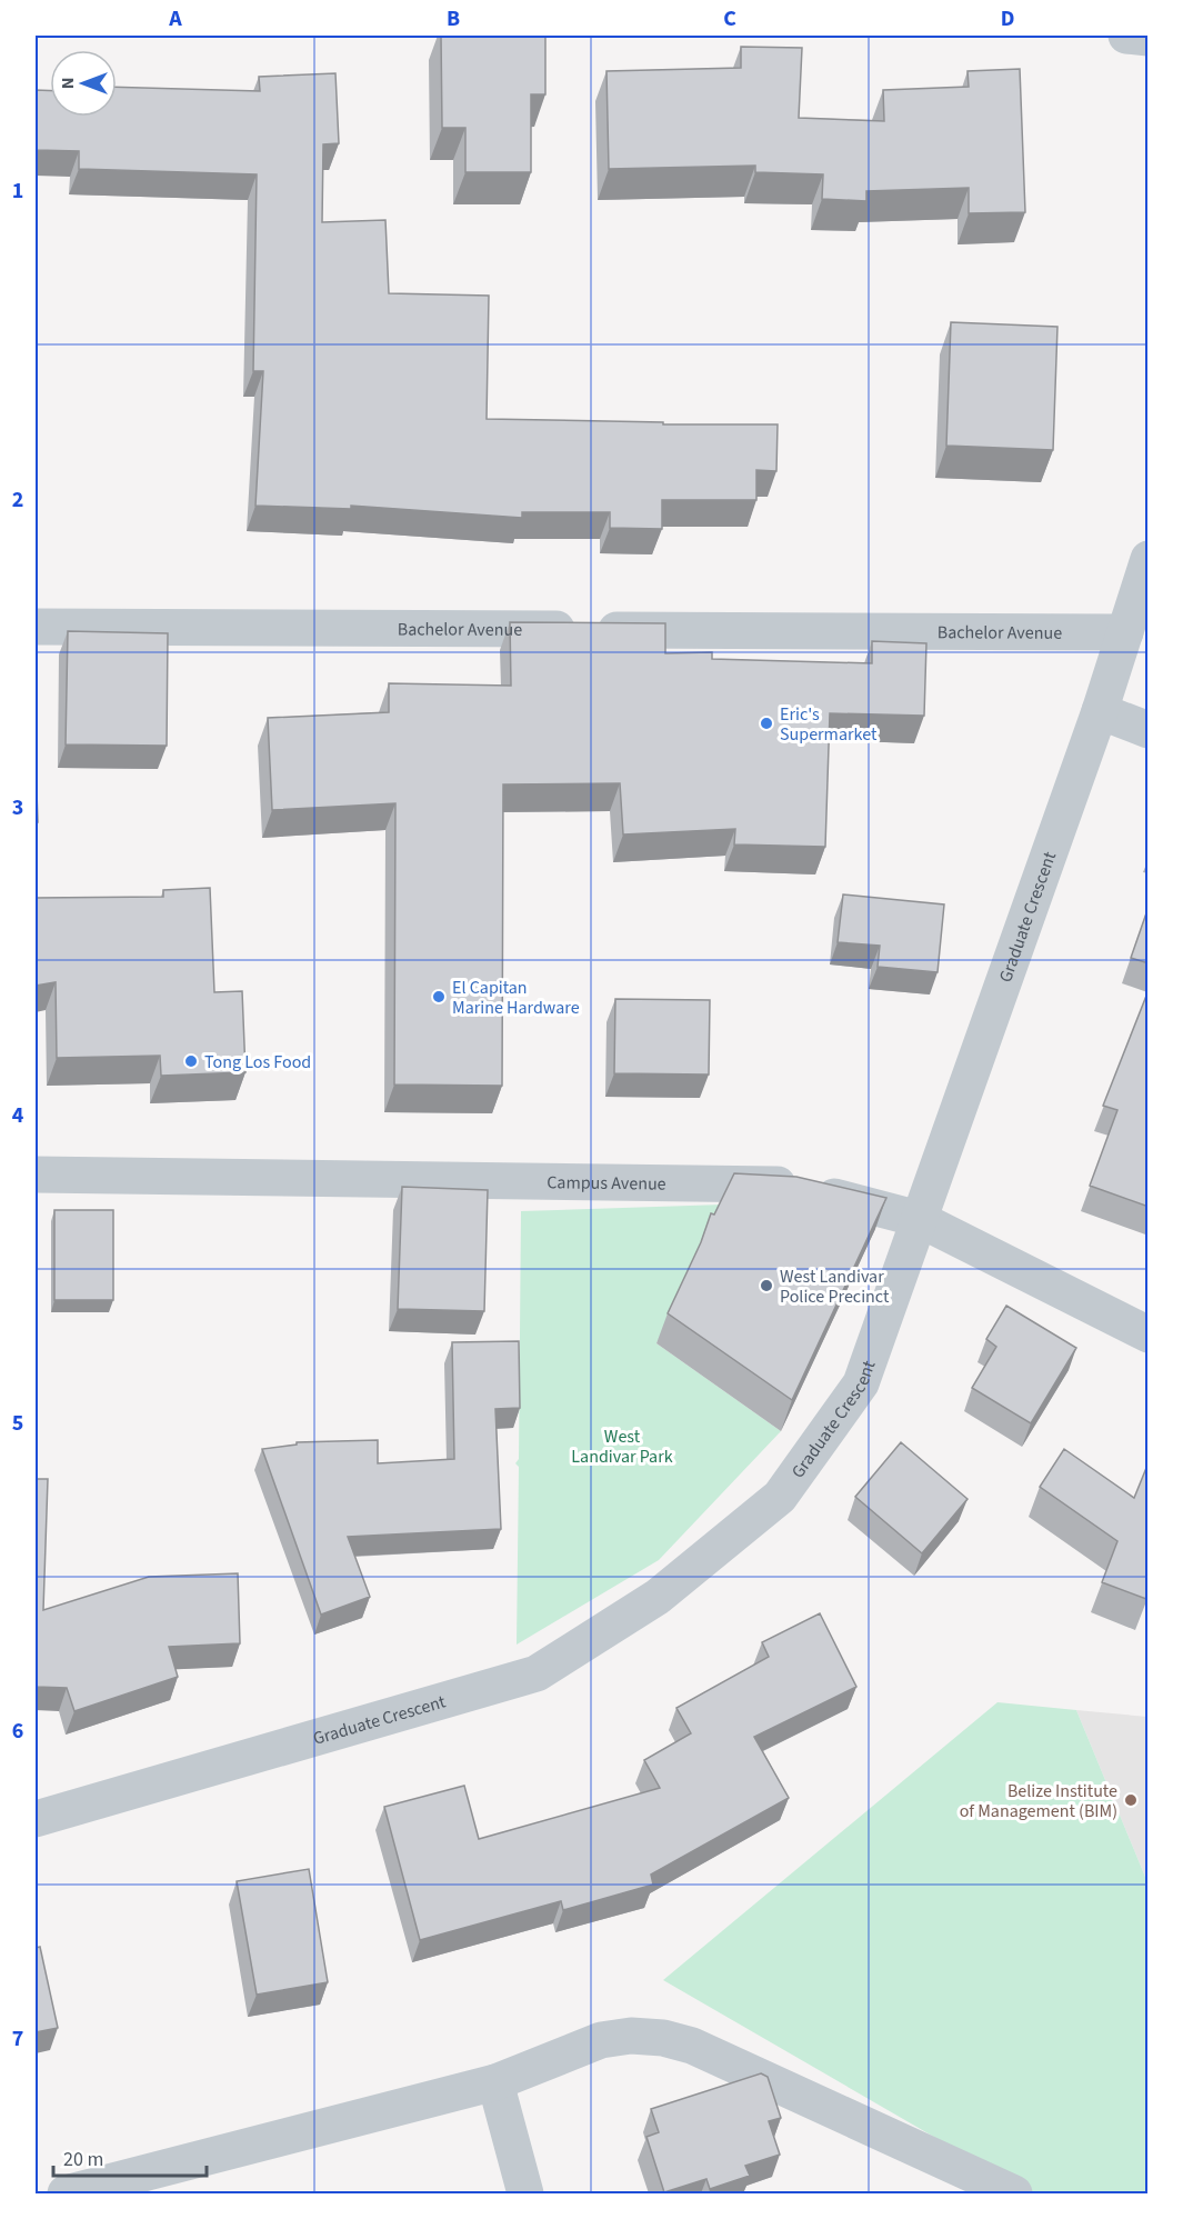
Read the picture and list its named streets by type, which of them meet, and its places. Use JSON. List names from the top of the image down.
{
  "streets": {
    "street": ["Bachelor Avenue", "Graduate Crescent", "Campus Avenue"]
  },
  "crossings": [
    ["Bachelor Avenue", "Graduate Crescent"],
    ["Graduate Crescent", "Campus Avenue"]
  ],
  "parks": ["West Landivar Park"],
  "places": [
    "Eric's Supermarket",
    "El Capitan Marine Hardware",
    "Tong Los Food",
    "West Landivar Police Precinct",
    "Belize Institute of Management (BIM)"
  ],
  "scale_bar": "20 m",
  "north": "left",
  "grid": {
    "columns": [
      "A",
      "B",
      "C",
      "D"
    ],
    "rows": [
      "1",
      "2",
      "3",
      "4",
      "5",
      "6",
      "7"
    ]
  }
}
